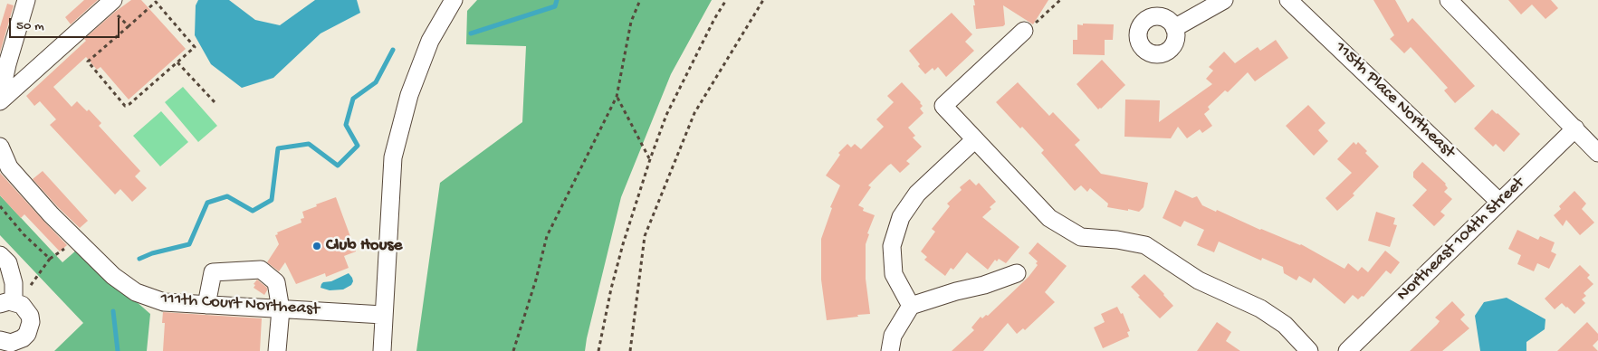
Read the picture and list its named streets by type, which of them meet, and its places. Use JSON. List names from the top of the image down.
{
  "streets": {
    "street": ["115th Place Northeast", "Northeast 104th Street", "111th Court Northeast"]
  },
  "crossings": [
    ["115th Place Northeast", "Northeast 104th Street"]
  ],
  "places": ["Club House"],
  "scale_bar": "50 m"
}
